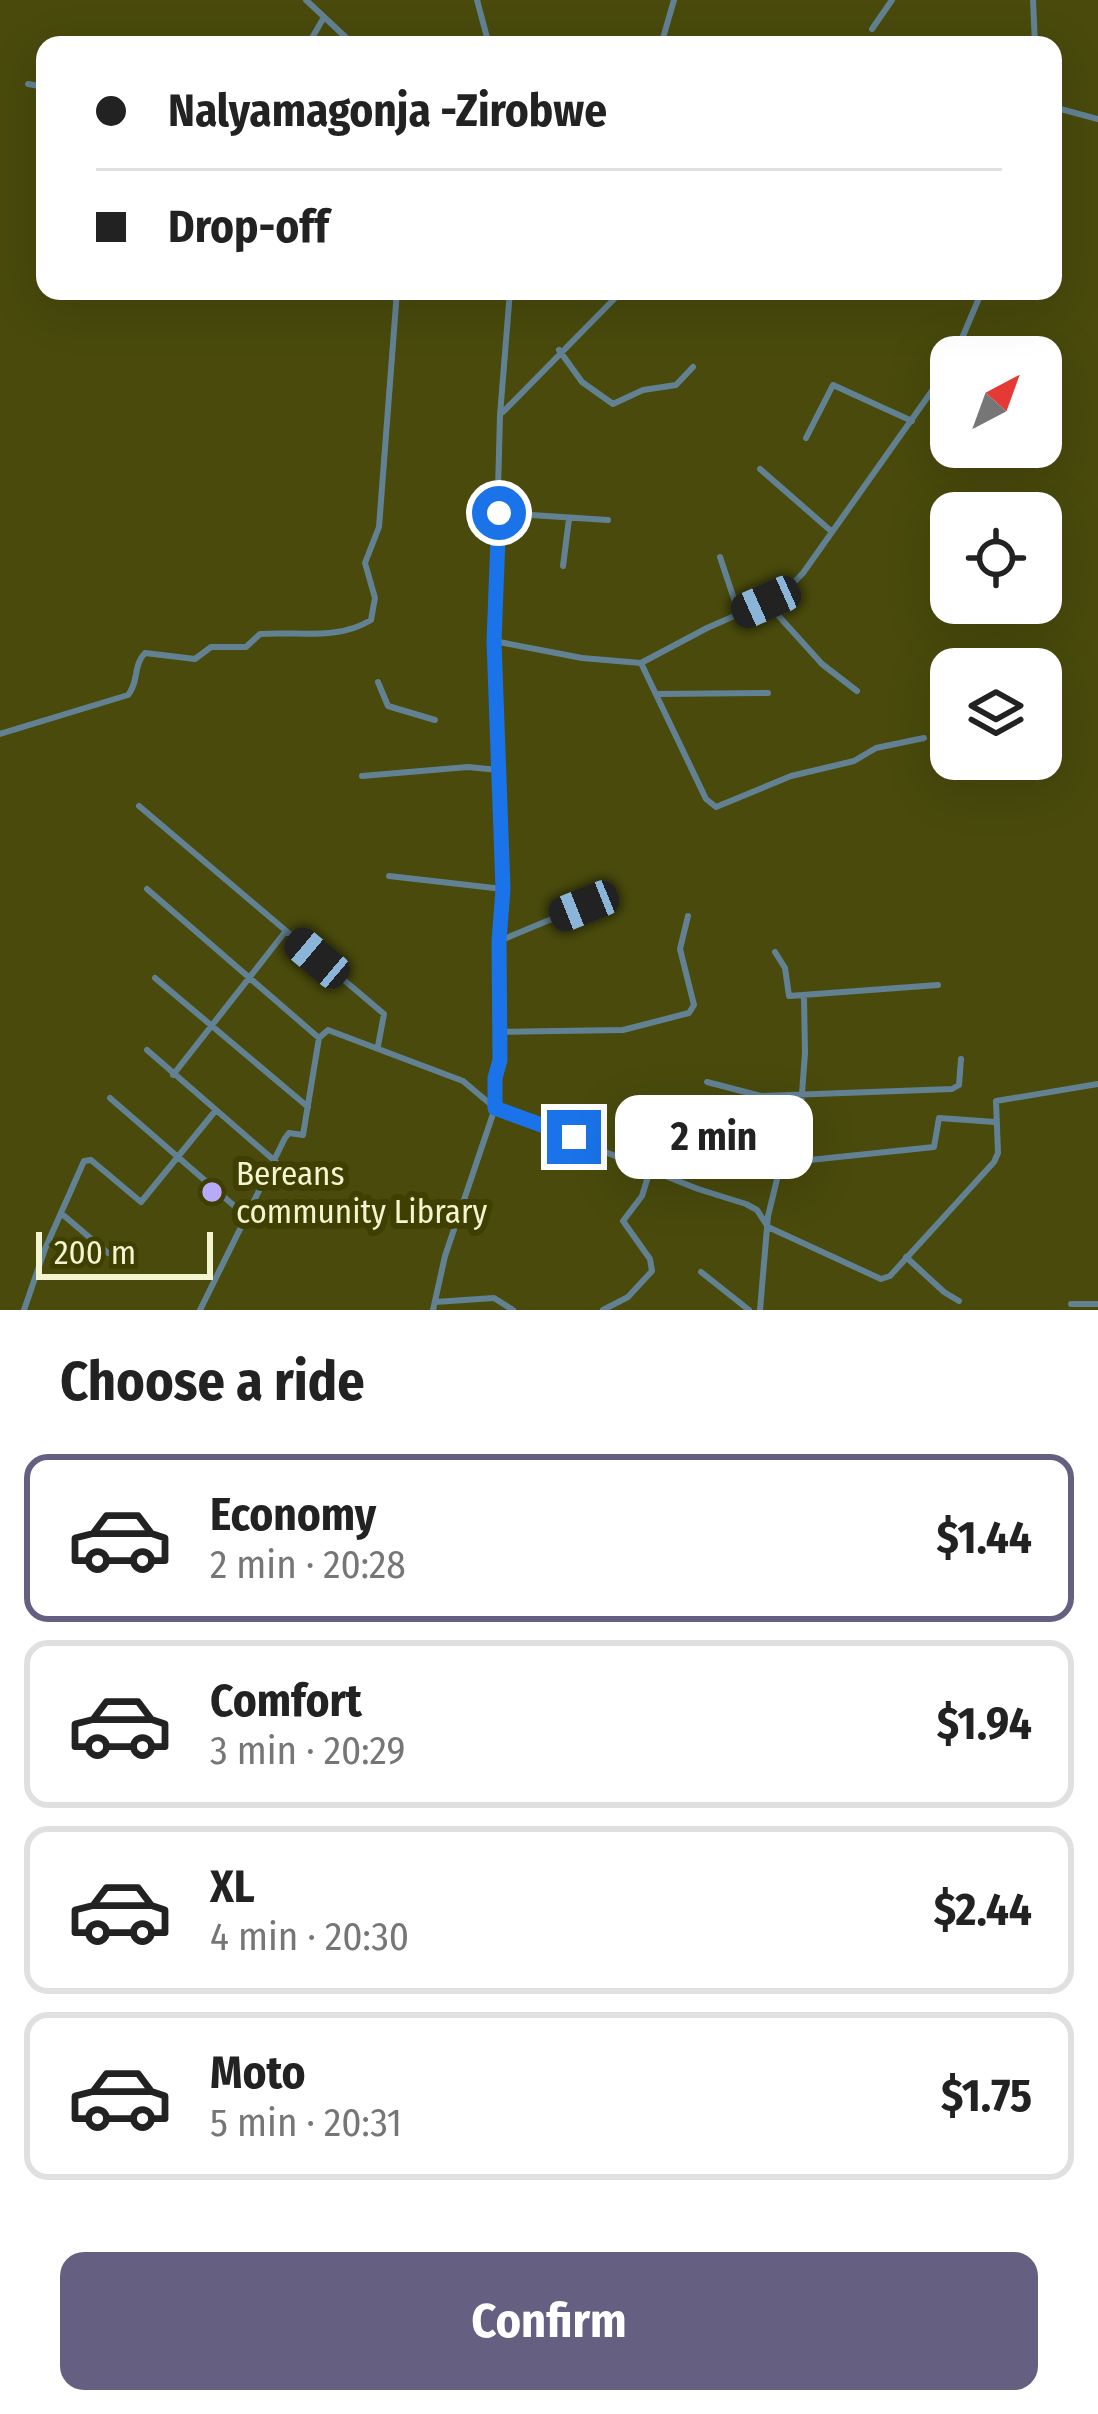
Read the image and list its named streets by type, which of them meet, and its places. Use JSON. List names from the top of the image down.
{
  "places": ["Bereans community Library"],
  "scale_bar": "200 m",
  "north": "top right",
  "page": {
    "banner": ["Nalyamagonja -Zirobwe", "Drop-off"],
    "bubble": "2 min",
    "scale": "200 m",
    "heading": "Choose a ride",
    "list": [
      {
        "name": "Economy",
        "note": "2 min · 20:28",
        "value": "$1.44"
      },
      {
        "name": "Comfort",
        "note": "3 min · 20:29",
        "value": "$1.94"
      },
      {
        "name": "XL",
        "note": "4 min · 20:30",
        "value": "$2.44"
      },
      {
        "name": "Moto",
        "note": "5 min · 20:31",
        "value": "$1.75"
      }
    ],
    "buttons": "Confirm"
  }
}
